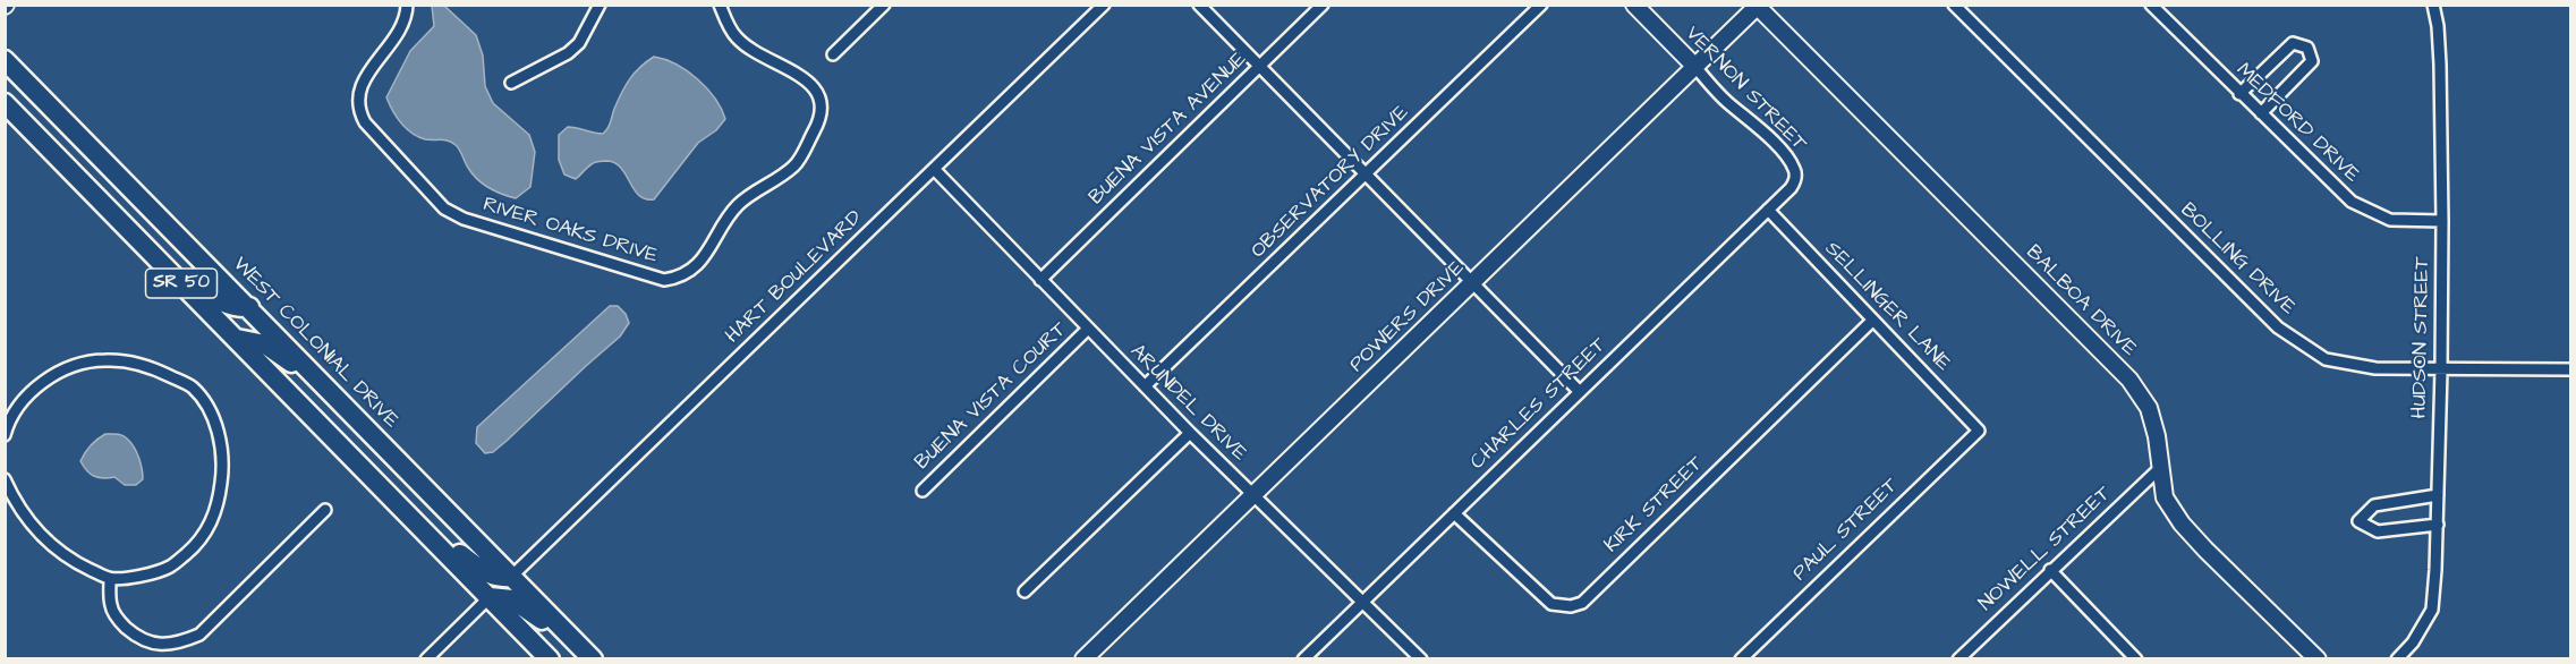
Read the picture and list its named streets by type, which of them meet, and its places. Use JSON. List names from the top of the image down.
{
  "streets": {
    "highway": ["SR 50", "WEST COLONIAL DRIVE"],
    "street": [
      "VERNON STREET",
      "MEDFORD DRIVE",
      "BUENA VISTA AVENUE",
      "OBSERVATORY DRIVE",
      "RIVER OAKS DRIVE",
      "BOLLING DRIVE",
      "HART BOULEVARD",
      "BALBOA DRIVE",
      "SELLINGER LANE",
      "POWERS DRIVE",
      "HUDSON STREET",
      "BUENA VISTA COURT",
      "ARUNDEL DRIVE",
      "CHARLES STREET",
      "KIRK STREET",
      "PAUL STREET",
      "NOWELL STREET"
    ]
  },
  "crossings": [
    ["VERNON STREET", "POWERS DRIVE"],
    ["VERNON STREET", "CHARLES STREET"],
    ["MEDFORD DRIVE", "HUDSON STREET"],
    ["BUENA VISTA AVENUE", "ARUNDEL DRIVE"],
    ["OBSERVATORY DRIVE", "ARUNDEL DRIVE"],
    ["BOLLING DRIVE", "HUDSON STREET"],
    ["HART BOULEVARD", "WEST COLONIAL DRIVE"],
    ["HART BOULEVARD", "ARUNDEL DRIVE"],
    ["BALBOA DRIVE", "POWERS DRIVE"],
    ["BALBOA DRIVE", "NOWELL STREET"],
    ["SELLINGER LANE", "CHARLES STREET"],
    ["SELLINGER LANE", "KIRK STREET"],
    ["SELLINGER LANE", "PAUL STREET"],
    ["POWERS DRIVE", "ARUNDEL DRIVE"],
    ["BUENA VISTA COURT", "ARUNDEL DRIVE"],
    ["ARUNDEL DRIVE", "CHARLES STREET"],
    ["CHARLES STREET", "KIRK STREET"]
  ]
}
